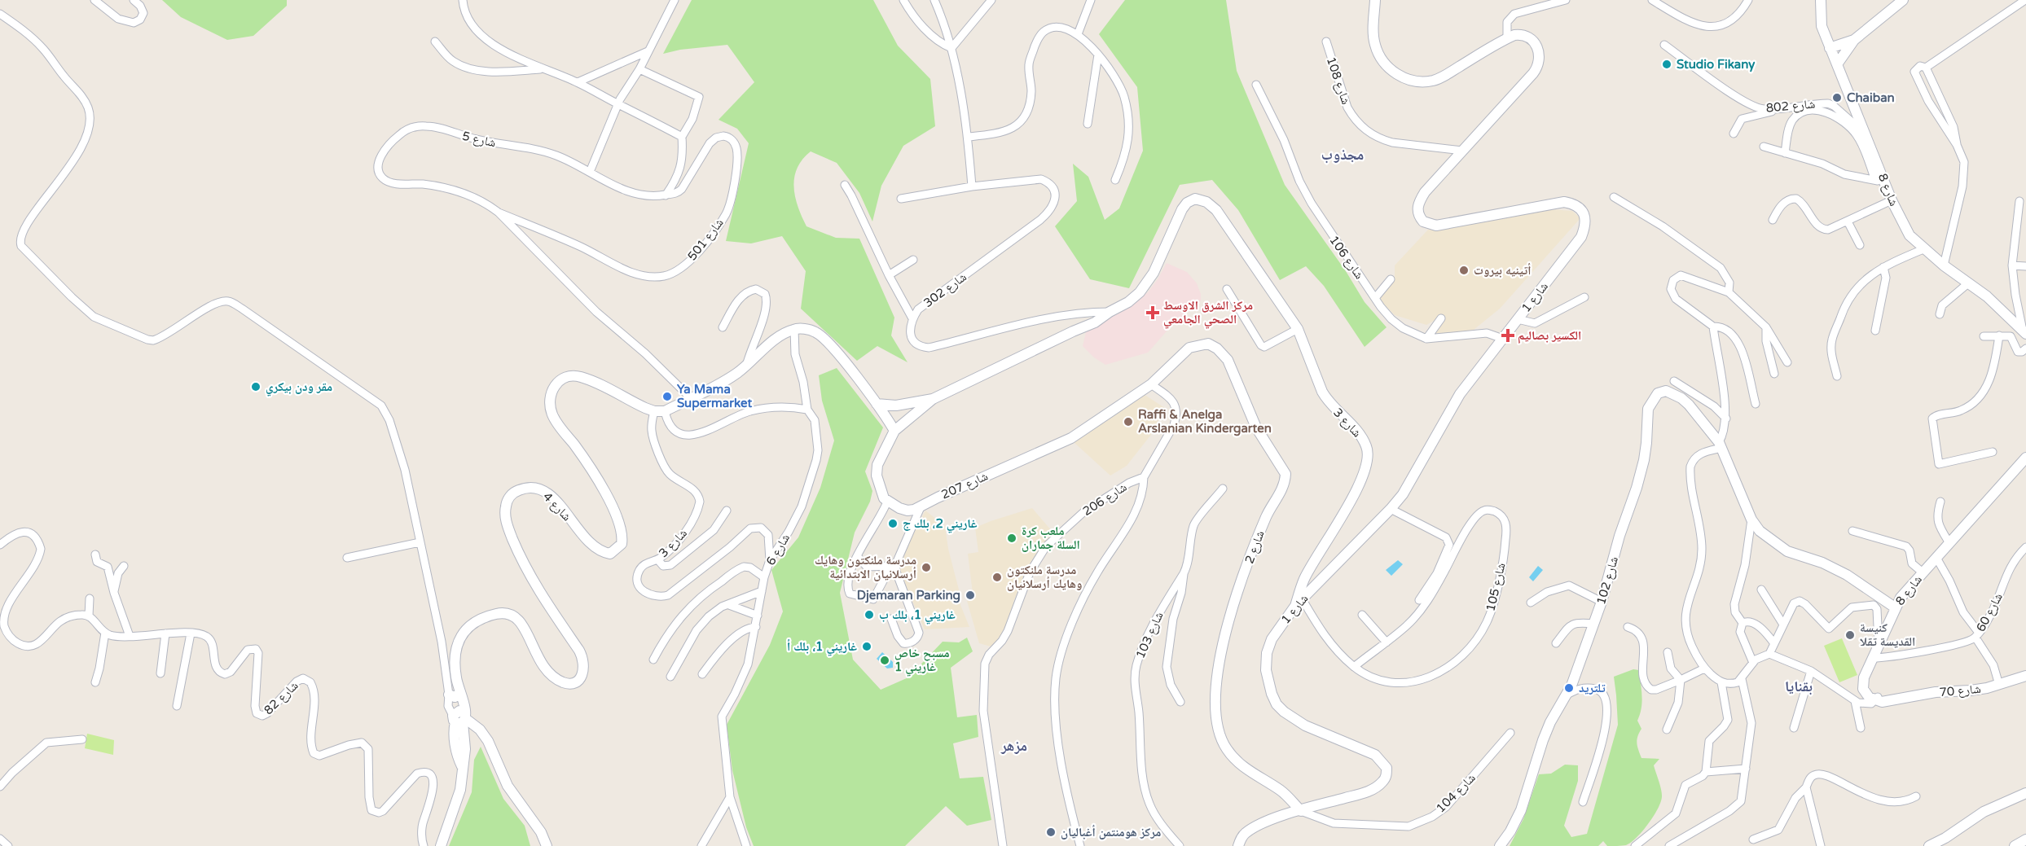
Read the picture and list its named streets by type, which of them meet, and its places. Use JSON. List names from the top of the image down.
{
  "streets": {
    "street": [
      "شارع 108",
      "شارع 802",
      "شارع 5",
      "شارع 8",
      "شارع 501",
      "شارع 106",
      "شارع 302",
      "شارع 1",
      "شارع 3",
      "شارع 207",
      "شارع 206",
      "شارع 4",
      "شارع 2",
      "شارع 6",
      "شارع 102",
      "شارع 105",
      "شارع 60",
      "شارع 103",
      "شارع 70",
      "شارع 82",
      "شارع 104"
    ]
  },
  "crossings": [
    ["شارع 108", "شارع 1"],
    ["شارع 802", "شارع 8"],
    ["شارع 5", "شارع 501"],
    ["شارع 5", "شارع 4"],
    ["شارع 8", "شارع 60"],
    ["شارع 8", "شارع 70"],
    ["شارع 106", "شارع 1"],
    ["شارع 1", "شارع 3"],
    ["شارع 1", "شارع 2"],
    ["شارع 1", "شارع 105"],
    ["شارع 1", "شارع 104"],
    ["شارع 3", "شارع 4"],
    ["شارع 3", "شارع 6"],
    ["شارع 3", "شارع 105"],
    ["شارع 207", "شارع 2"],
    ["شارع 2", "شارع 104"]
  ],
  "districts": ["مجذوب", "بقنايا", "مزهر"],
  "places": {
    "other": [
      "Studio Fikany",
      "Chaiban",
      "أتينيه بيروت",
      "مقر ودن بيكري",
      "Ya Mama Supermarket",
      "Raffi & Anelga Arslanian Kindergarten",
      "غاريني 2، بلك ج",
      "ملعب كرة السلة جماران",
      "مدرسة ملنكتون وهايك أرسلانيان الابتدائية",
      "مدرسة ملنكتون وهايك أرسلانيان",
      "Djemaran Parking",
      "غاريني 1، بلك ب",
      "كنيسة القديسة تقلا",
      "غاريني 1، بلك أ",
      "مسبح خاص غاريني 1",
      "تلتريد",
      "مركز هومنتمن أغباليان"
    ],
    "health": ["مركز الشرق الاوسط الصحي الجامعي", "الكسير بصاليم"]
  }
}
